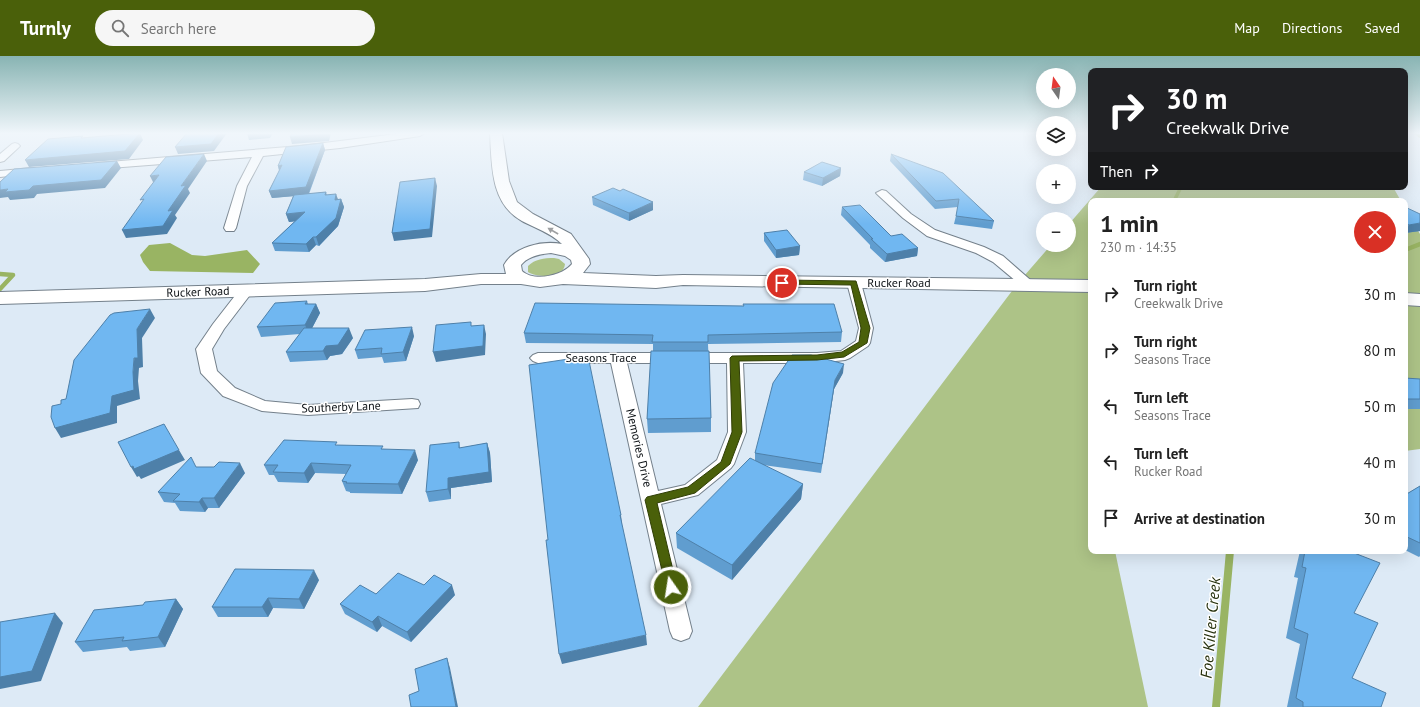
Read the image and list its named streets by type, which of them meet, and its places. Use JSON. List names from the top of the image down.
{
  "streets": {
    "main road": ["Rucker Road"],
    "street": ["Seasons Trace", "Southerby Lane", "Memories Drive"]
  },
  "crossings": [
    ["Rucker Road", "Seasons Trace"],
    ["Rucker Road", "Southerby Lane"],
    ["Seasons Trace", "Memories Drive"]
  ],
  "water": ["Foe Killer Creek"],
  "north": "top",
  "page": {
    "header": "Turnly",
    "search": "Search here",
    "nav": ["Map", "Directions", "Saved"],
    "map_buttons": ["+", "−"],
    "turn": ["30 m", "Creekwalk Drive"],
    "then": "Then",
    "heading": ["1 min", "230 m · 14:35"],
    "list": [
      {
        "name": "Turn right",
        "note": "Creekwalk Drive",
        "value": "30 m"
      },
      {
        "name": "Turn right",
        "note": "Seasons Trace",
        "value": "80 m"
      },
      {
        "name": "Turn left",
        "note": "Seasons Trace",
        "value": "50 m"
      },
      {
        "name": "Turn left",
        "note": "Rucker Road",
        "value": "40 m"
      },
      {
        "name": "Arrive at destination",
        "value": "30 m"
      }
    ]
  }
}
